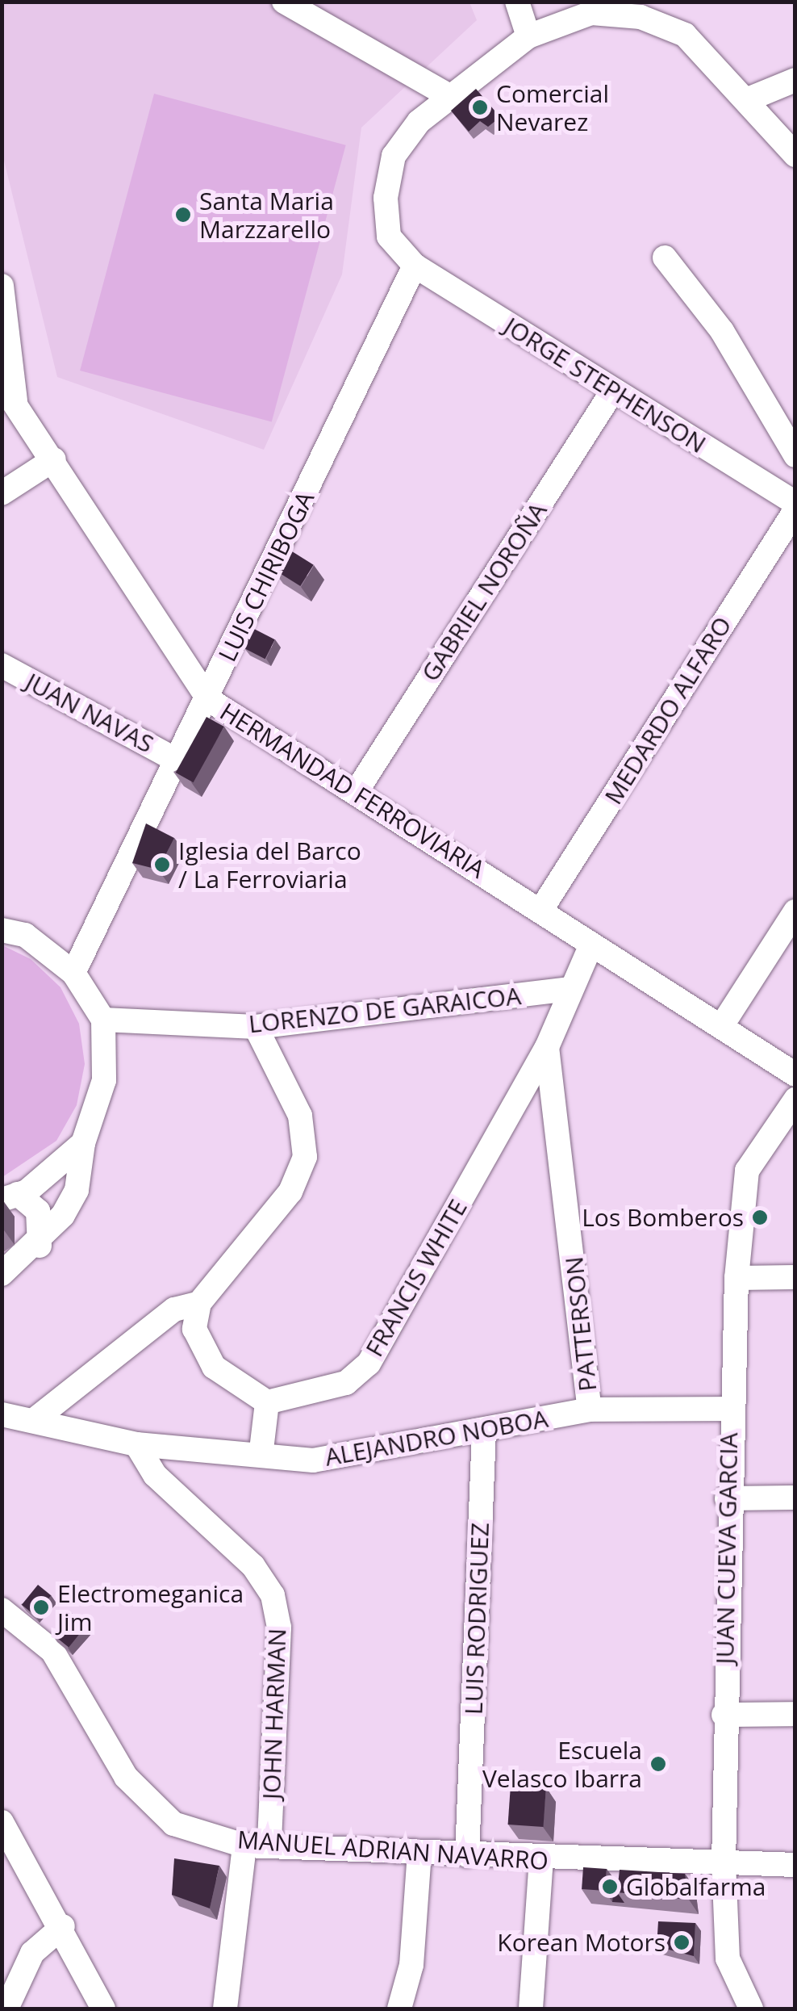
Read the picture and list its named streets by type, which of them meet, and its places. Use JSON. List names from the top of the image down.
{
  "streets": {
    "street": [
      "JORGE STEPHENSON",
      "LUIS CHIRIBOGA",
      "GABRIEL NOROÑA",
      "MEDARDO ALFARO",
      "JUAN NAVAS",
      "HERMANDAD FERROVIARIA",
      "LORENZO DE GARAICOA",
      "FRANCIS WHITE",
      "PATTERSON",
      "ALEJANDRO NOBOA",
      "JUAN CUEVA GARCIA",
      "LUIS RODRIGUEZ",
      "JOHN HARMAN",
      "MANUEL ADRIAN NAVARRO"
    ]
  },
  "crossings": [
    ["JORGE STEPHENSON", "LUIS CHIRIBOGA"],
    ["JORGE STEPHENSON", "GABRIEL NOROÑA"],
    ["LUIS CHIRIBOGA", "JUAN NAVAS"],
    ["LUIS CHIRIBOGA", "HERMANDAD FERROVIARIA"],
    ["GABRIEL NOROÑA", "HERMANDAD FERROVIARIA"],
    ["MEDARDO ALFARO", "HERMANDAD FERROVIARIA"],
    ["HERMANDAD FERROVIARIA", "FRANCIS WHITE"],
    ["LORENZO DE GARAICOA", "FRANCIS WHITE"],
    ["FRANCIS WHITE", "PATTERSON"],
    ["PATTERSON", "ALEJANDRO NOBOA"],
    ["ALEJANDRO NOBOA", "JUAN CUEVA GARCIA"],
    ["ALEJANDRO NOBOA", "LUIS RODRIGUEZ"],
    ["ALEJANDRO NOBOA", "JOHN HARMAN"],
    ["JUAN CUEVA GARCIA", "MANUEL ADRIAN NAVARRO"],
    ["LUIS RODRIGUEZ", "MANUEL ADRIAN NAVARRO"],
    ["JOHN HARMAN", "MANUEL ADRIAN NAVARRO"]
  ],
  "places": [
    "Comercial Nevarez",
    "Santa Maria Marzzarello",
    "Iglesia del Barco / La Ferroviaria",
    "Los Bomberos",
    "Electromeganica Jim",
    "Escuela Velasco Ibarra",
    "Globalfarma",
    "Korean Motors"
  ]
}
